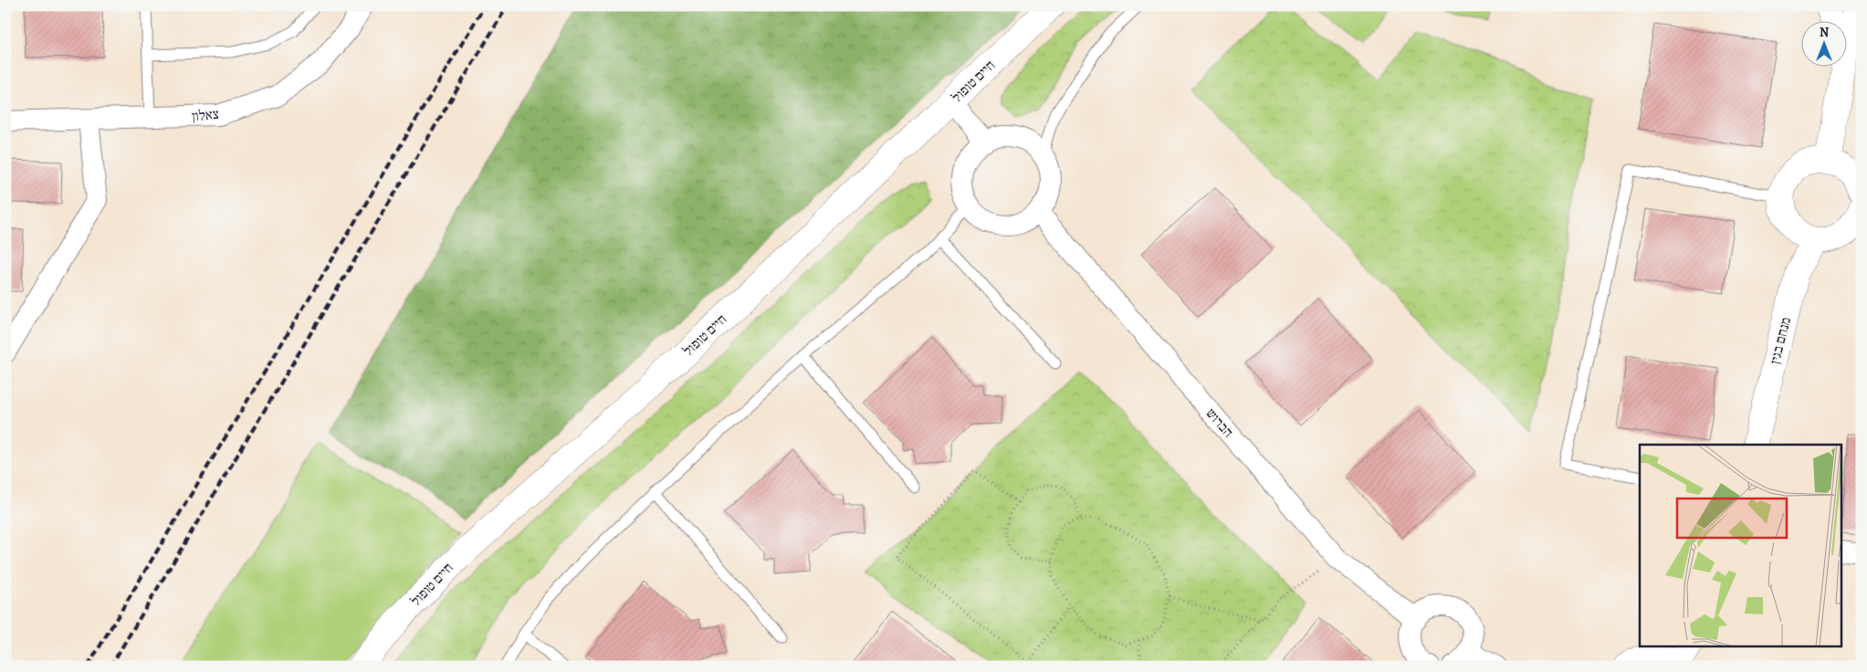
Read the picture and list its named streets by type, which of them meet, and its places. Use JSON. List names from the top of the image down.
{
  "streets": {
    "street": [
      "חיים טופול",
      "צאלון",
      "מנחם בגין",
      "הברוש"
    ]
  },
  "north": "top"
}
